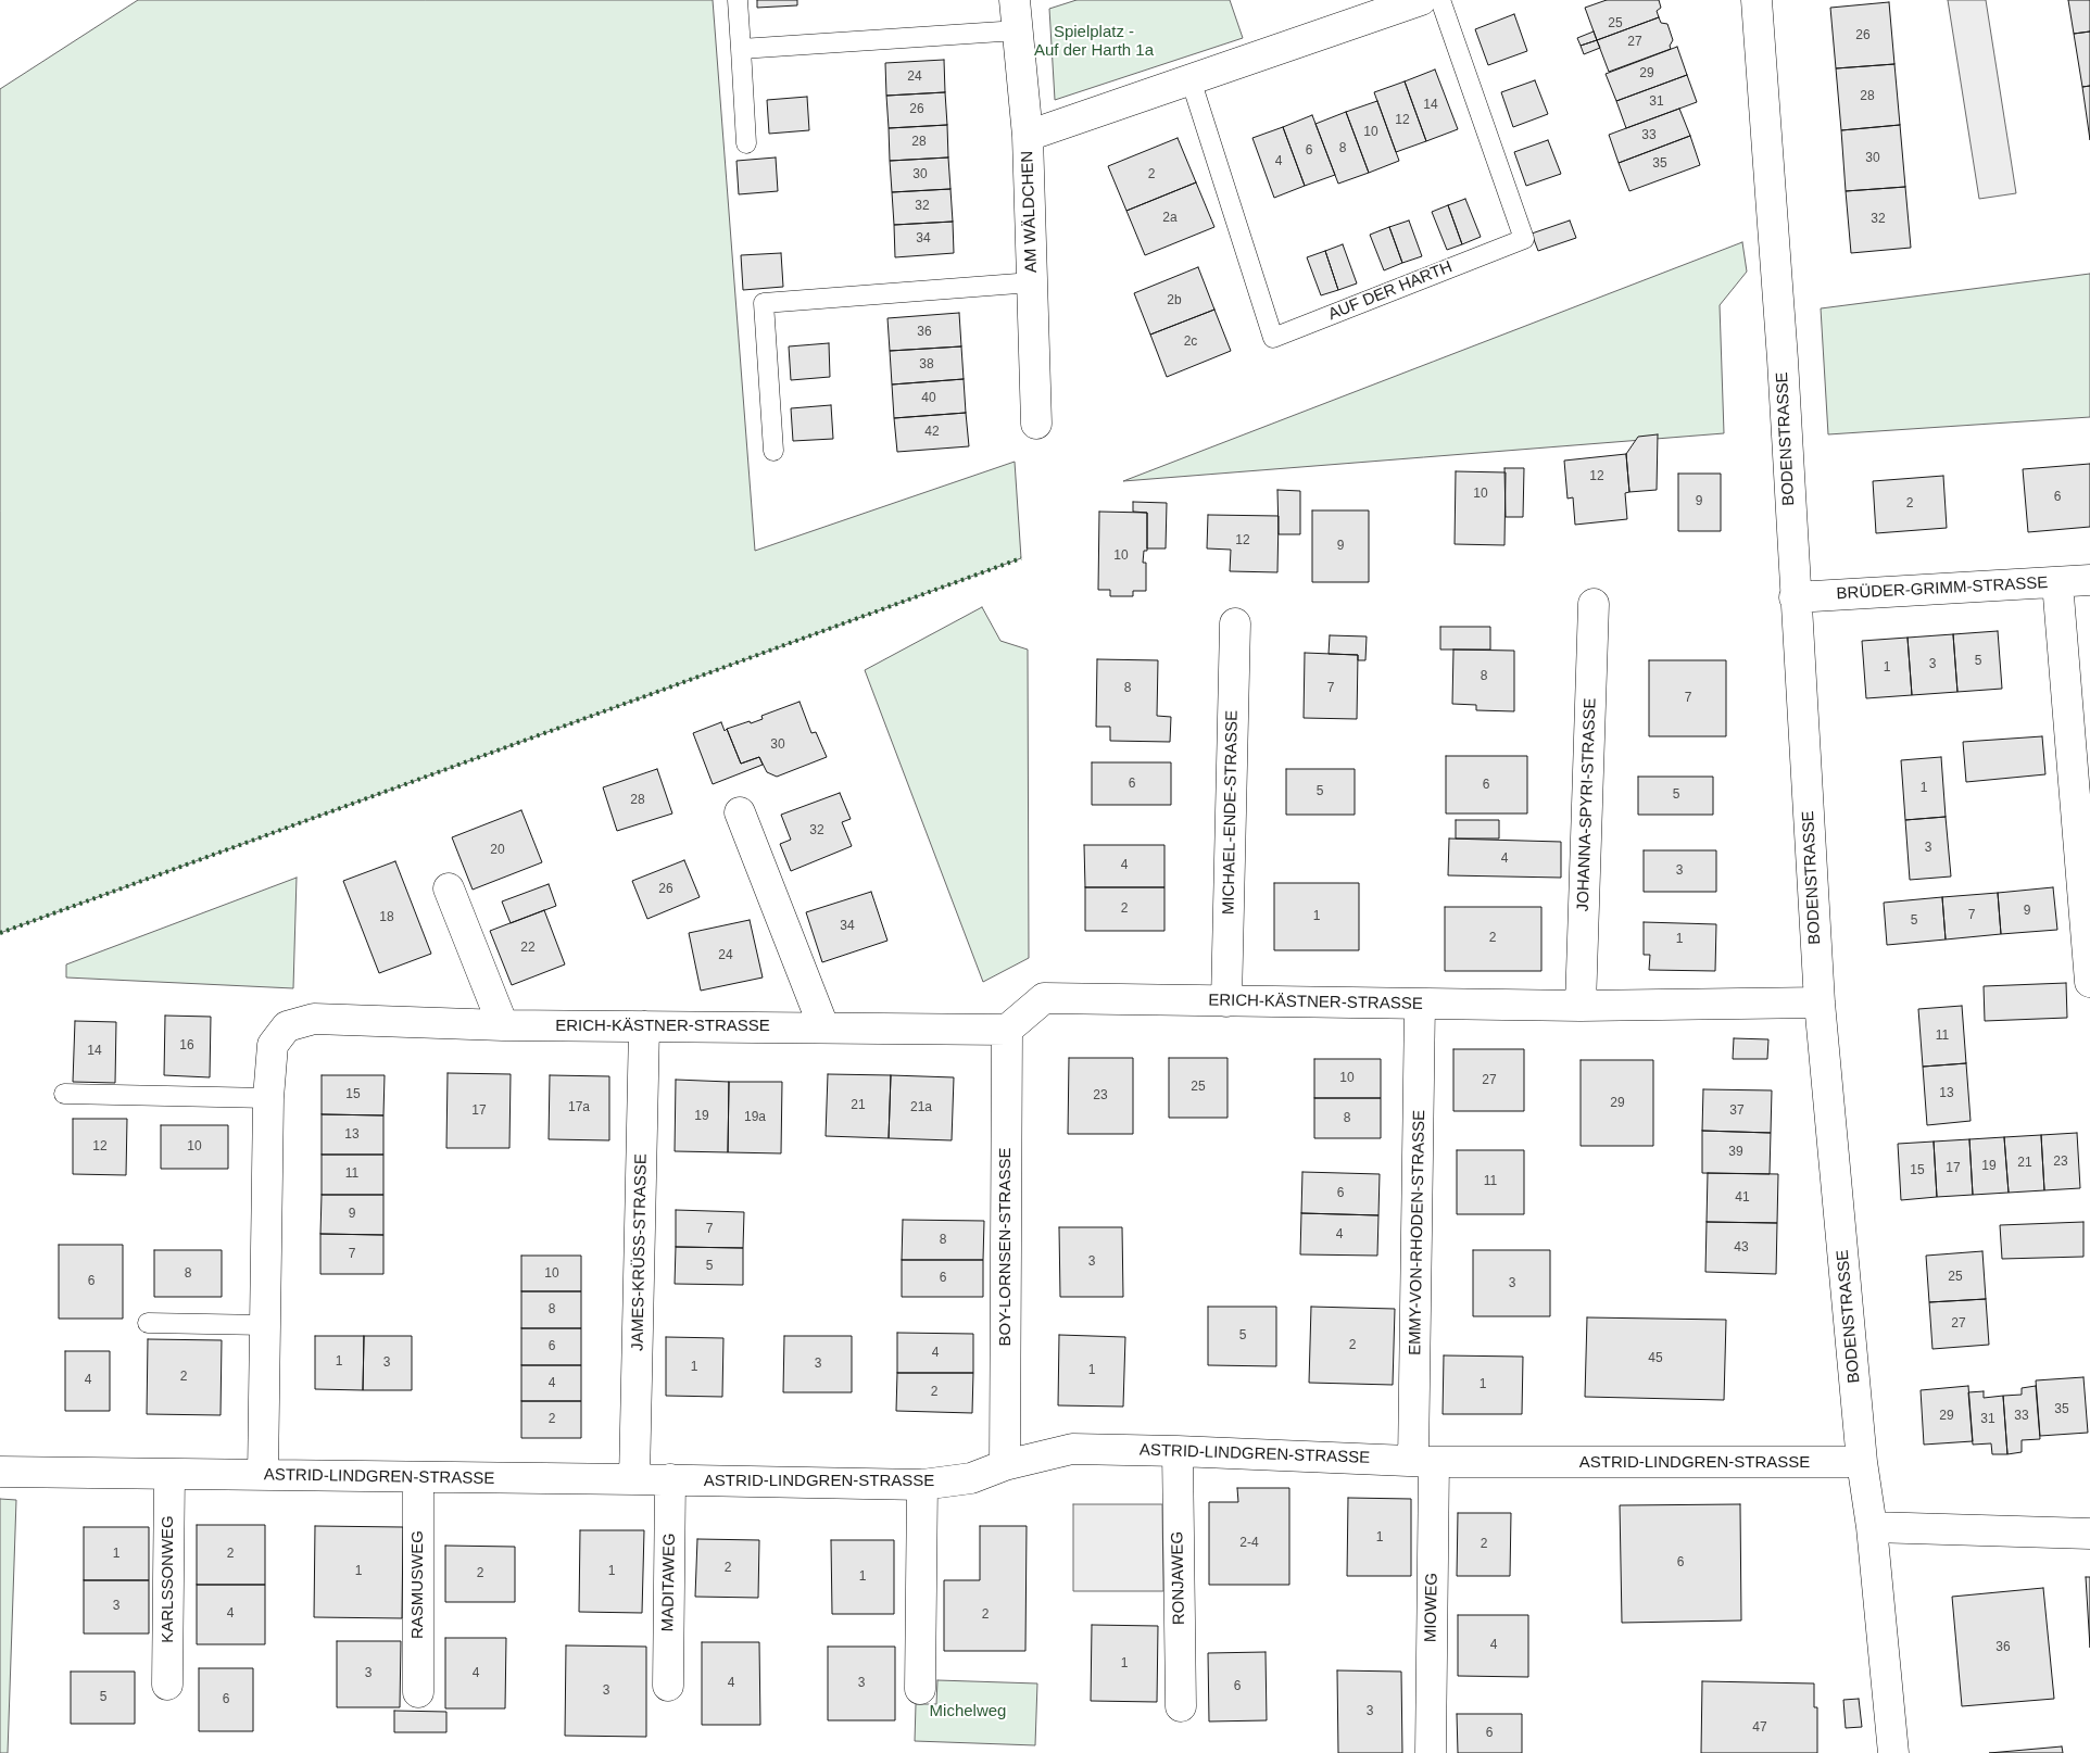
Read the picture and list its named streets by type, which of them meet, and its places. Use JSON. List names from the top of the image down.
{
  "streets": {
    "street": [
      "AM WÄLDCHEN",
      "BODENSTRASSE",
      "BRÜDER-GRIMM-STRASSE",
      "JOHANNA-SPYRI-STRASSE",
      "MICHAEL-ENDE-STRASSE",
      "ERICH-KÄSTNER-STRASSE",
      "EMMY-VON-RHODEN-STRASSE",
      "BOY-LORNSEN-STRASSE",
      "JAMES-KRÜSS-STRASSE",
      "ASTRID-LINDGREN-STRASSE",
      "RONJAWEG",
      "KARLSSONWEG",
      "MADITAWEG",
      "RASMUSWEG",
      "MIOWEG"
    ],
    "lane": ["AUF DER HARTH"]
  },
  "crossings": [
    ["BODENSTRASSE", "BRÜDER-GRIMM-STRASSE"],
    ["BODENSTRASSE", "ERICH-KÄSTNER-STRASSE"],
    ["BODENSTRASSE", "ASTRID-LINDGREN-STRASSE"],
    ["JOHANNA-SPYRI-STRASSE", "ERICH-KÄSTNER-STRASSE"],
    ["MICHAEL-ENDE-STRASSE", "ERICH-KÄSTNER-STRASSE"],
    ["ERICH-KÄSTNER-STRASSE", "EMMY-VON-RHODEN-STRASSE"],
    ["ERICH-KÄSTNER-STRASSE", "BOY-LORNSEN-STRASSE"],
    ["ERICH-KÄSTNER-STRASSE", "JAMES-KRÜSS-STRASSE"],
    ["ERICH-KÄSTNER-STRASSE", "ASTRID-LINDGREN-STRASSE"],
    ["EMMY-VON-RHODEN-STRASSE", "ASTRID-LINDGREN-STRASSE"],
    ["EMMY-VON-RHODEN-STRASSE", "MIOWEG"],
    ["BOY-LORNSEN-STRASSE", "ASTRID-LINDGREN-STRASSE"],
    ["JAMES-KRÜSS-STRASSE", "ASTRID-LINDGREN-STRASSE"],
    ["ASTRID-LINDGREN-STRASSE", "RONJAWEG"],
    ["ASTRID-LINDGREN-STRASSE", "KARLSSONWEG"],
    ["ASTRID-LINDGREN-STRASSE", "MADITAWEG"],
    ["ASTRID-LINDGREN-STRASSE", "RASMUSWEG"],
    ["ASTRID-LINDGREN-STRASSE", "MIOWEG"]
  ],
  "parks": ["Spielplatz - Auf der Harth 1a", "Michelweg"],
  "house_numbers": [
    "25",
    "26",
    "27",
    "29",
    "24",
    "28",
    "31",
    "14",
    "26",
    "12",
    "10",
    "33",
    "28",
    "8",
    "6",
    "30",
    "4",
    "35",
    "30",
    "2",
    "32",
    "2a",
    "32",
    "34",
    "2b",
    "36",
    "2c",
    "38",
    "40",
    "42",
    "12",
    "10",
    "6",
    "9",
    "2",
    "12",
    "9",
    "10",
    "5",
    "3",
    "1",
    "8",
    "8",
    "7",
    "7",
    "30",
    "6",
    "6",
    "1",
    "5",
    "5",
    "28",
    "32",
    "3",
    "20",
    "4",
    "4",
    "3",
    "26",
    "2",
    "9",
    "7",
    "1",
    "18",
    "5",
    "34",
    "2",
    "1",
    "22",
    "24",
    "11",
    "16",
    "14",
    "10",
    "27",
    "25",
    "13",
    "15",
    "23",
    "29",
    "21",
    "17a",
    "21a",
    "17",
    "37",
    "19",
    "19a",
    "8",
    "13",
    "12",
    "10",
    "39",
    "23",
    "21",
    "19",
    "17",
    "15",
    "11",
    "11",
    "6",
    "41",
    "9",
    "7",
    "4",
    "8",
    "43",
    "7",
    "3",
    "5",
    "8",
    "10",
    "25",
    "6",
    "6",
    "3",
    "8",
    "27",
    "5",
    "2",
    "6",
    "4",
    "45",
    "1",
    "3",
    "3",
    "1",
    "1",
    "2",
    "4",
    "4",
    "1",
    "2",
    "35",
    "29",
    "33",
    "2",
    "31",
    "1",
    "2-4",
    "2",
    "1",
    "2",
    "6",
    "2",
    "1",
    "1",
    "2",
    "1",
    "3",
    "4",
    "2",
    "4",
    "36",
    "1",
    "3",
    "4",
    "4",
    "3",
    "6",
    "3",
    "5",
    "6",
    "3",
    "47",
    "6"
  ]
}
